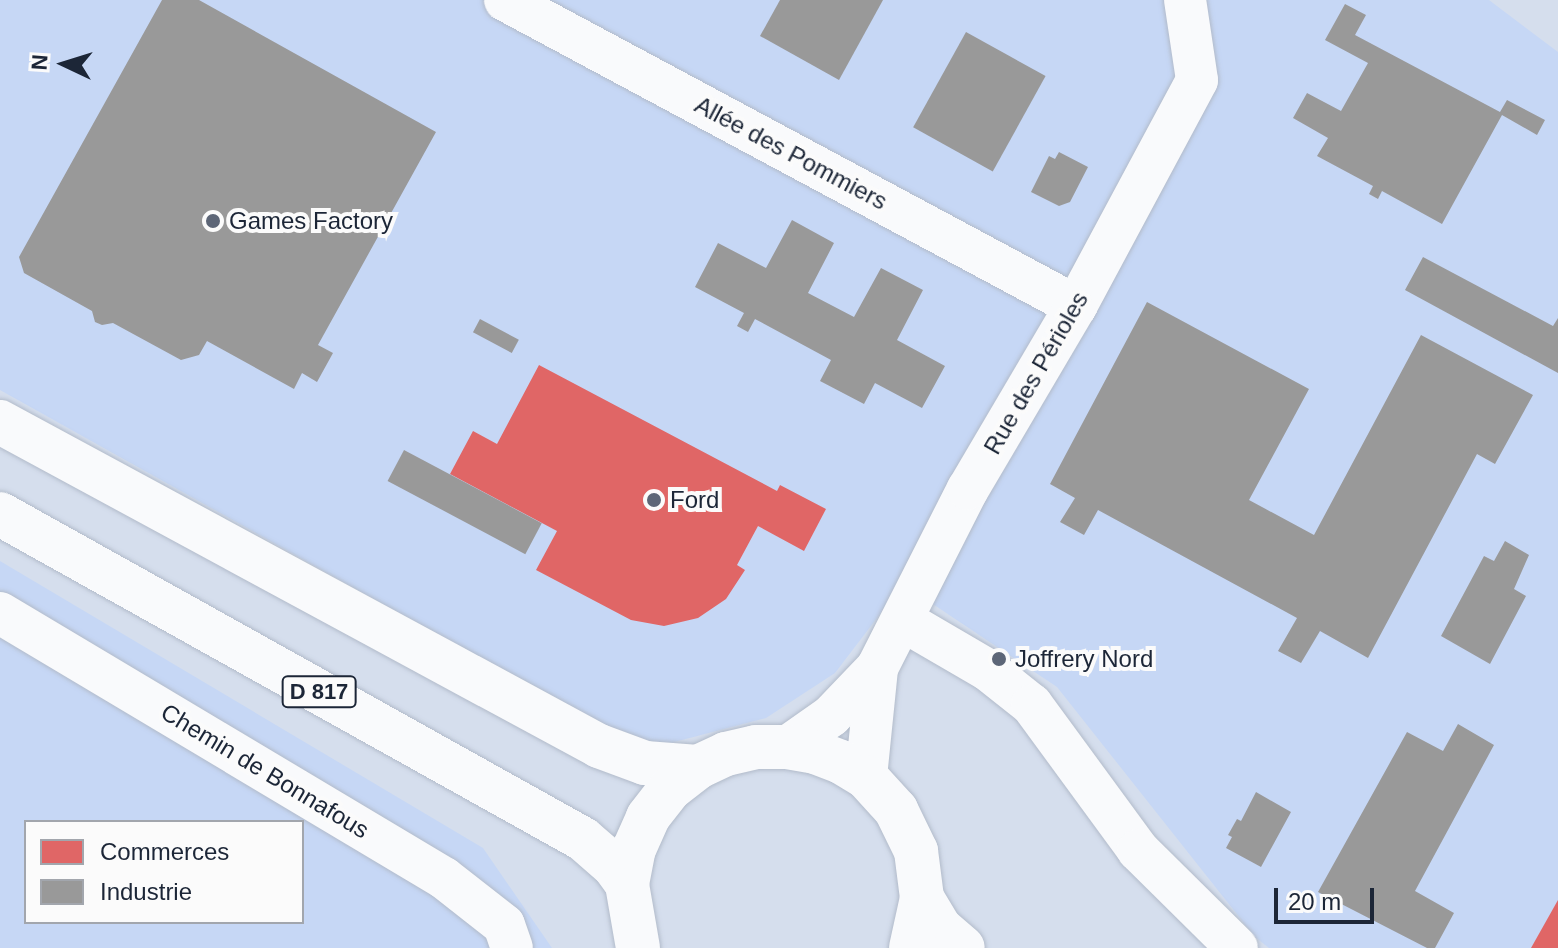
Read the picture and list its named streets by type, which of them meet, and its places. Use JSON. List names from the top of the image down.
{
  "streets": {
    "main road": ["D 817"],
    "street": ["Allée des Pommiers", "Rue des Périoles", "Chemin de Bonnafous"]
  },
  "crossings": [
    ["Allée des Pommiers", "Rue des Périoles"]
  ],
  "places": ["Games Factory", "Ford", "Joffrery Nord"],
  "legend": ["Commerces", "Industrie"],
  "scale_bar": "20 m",
  "north": "left"
}
